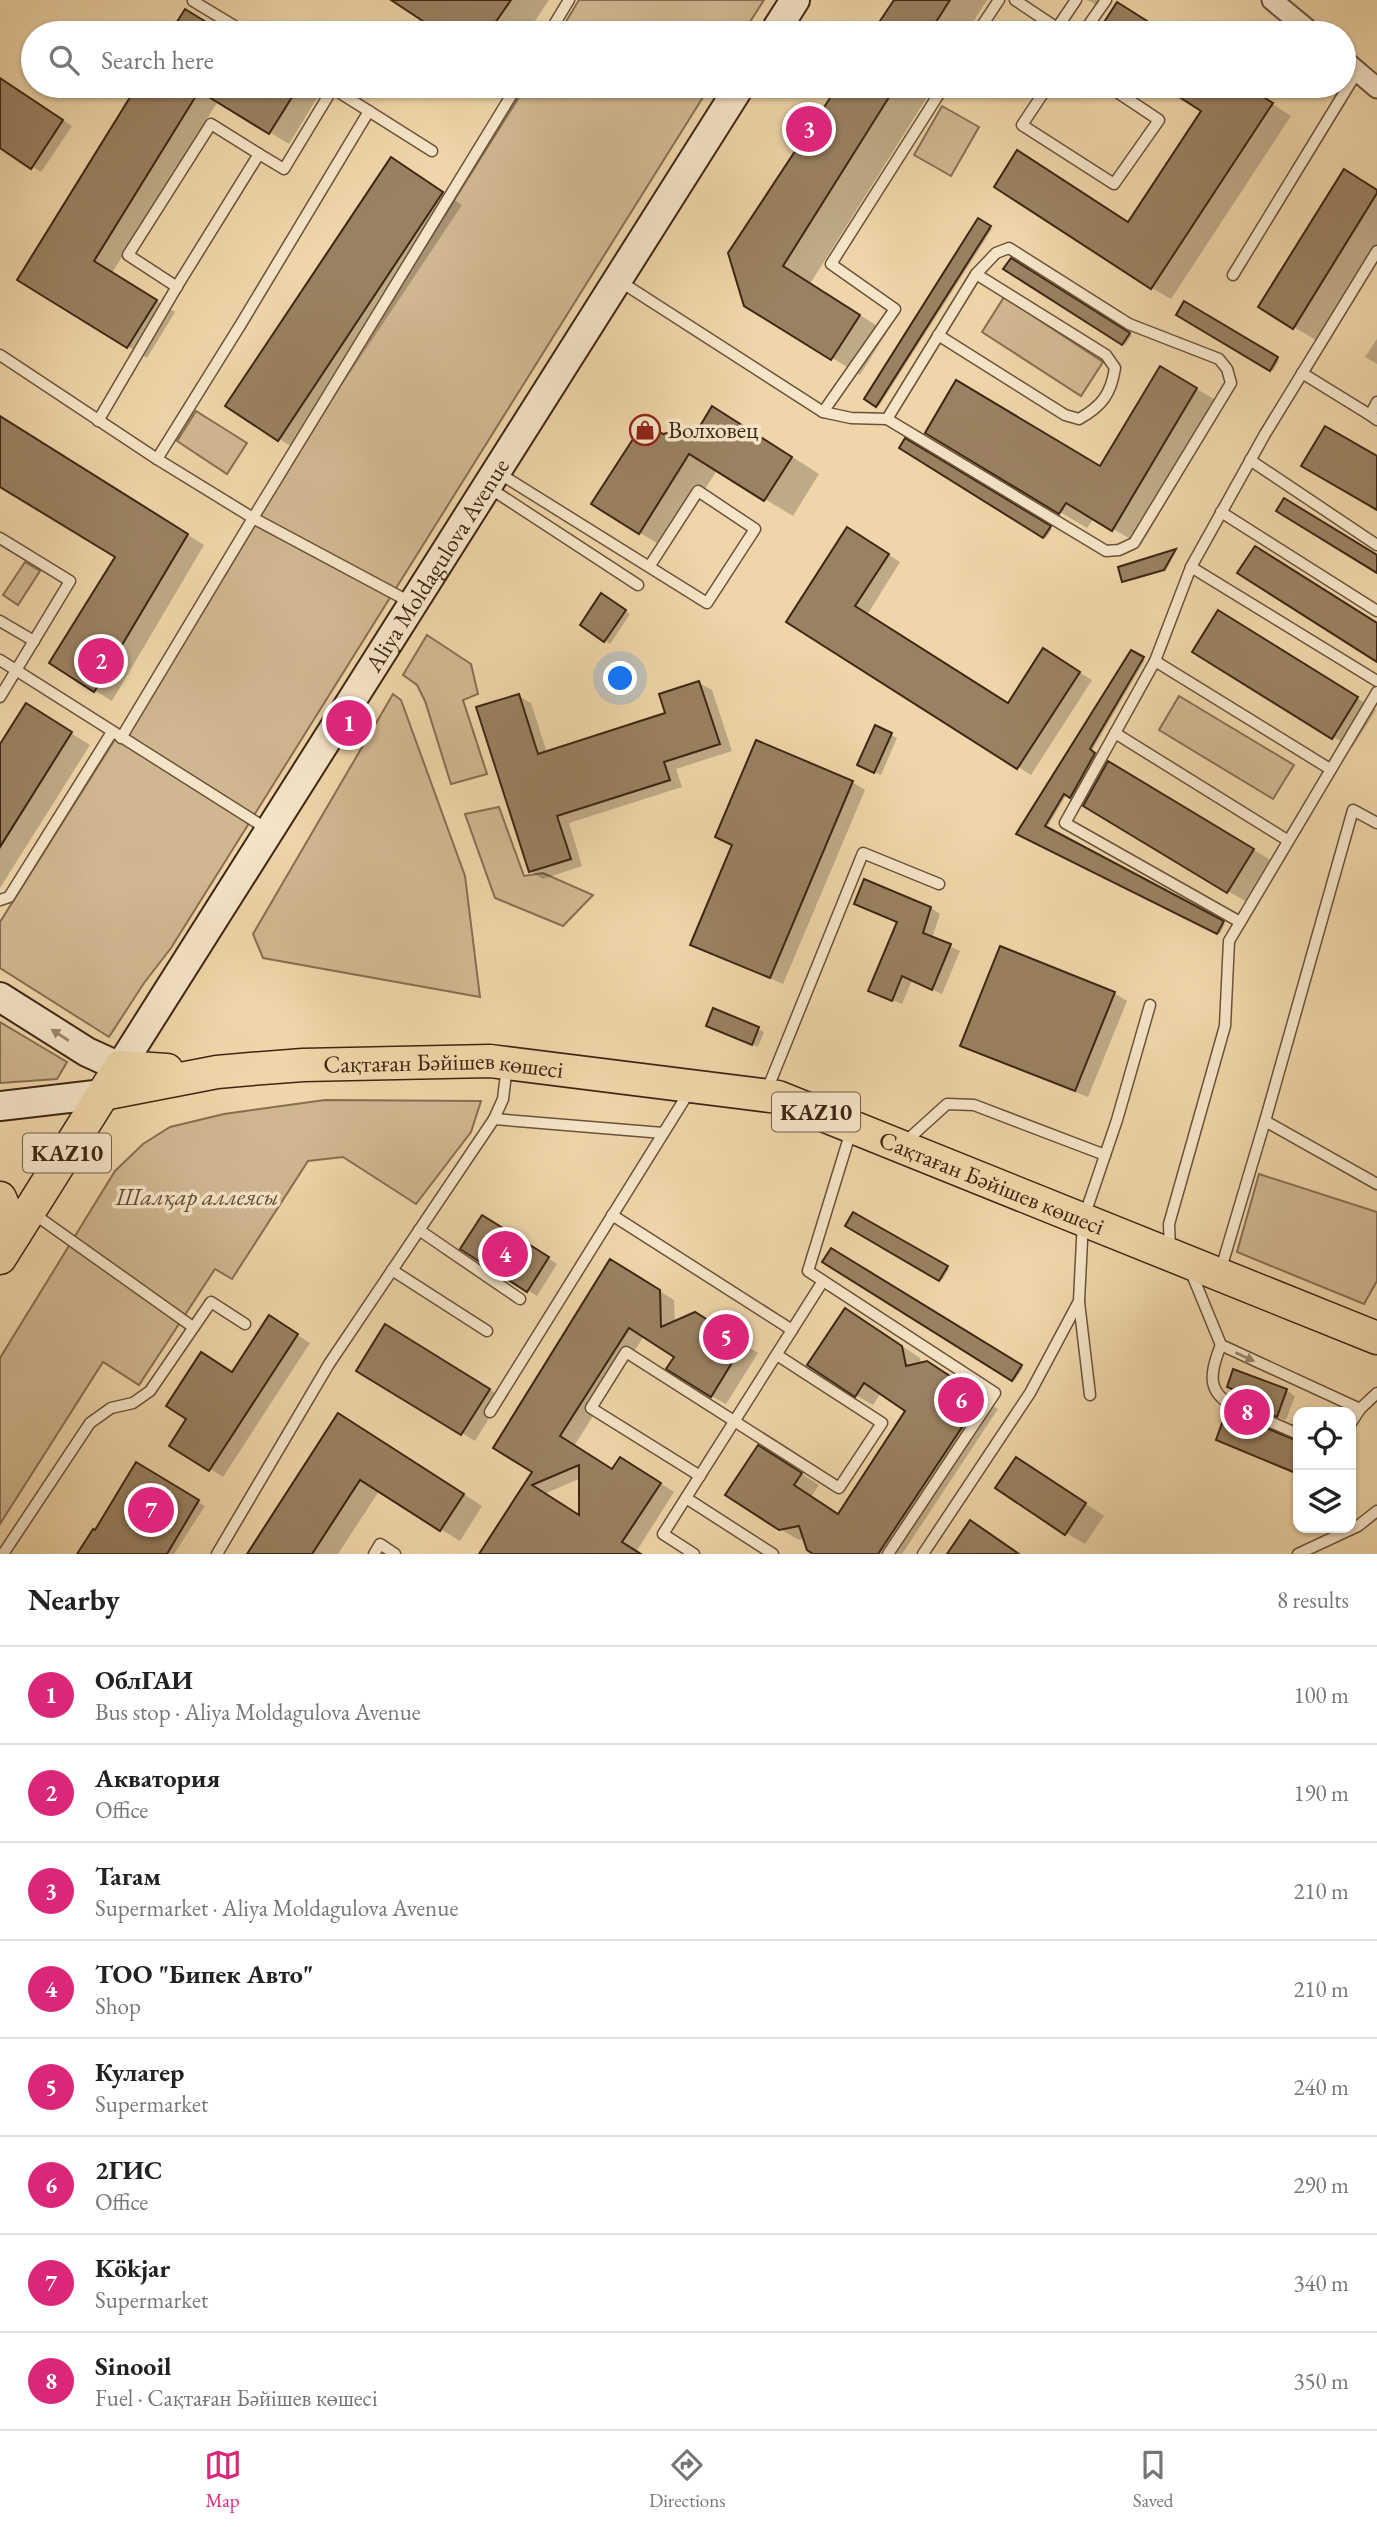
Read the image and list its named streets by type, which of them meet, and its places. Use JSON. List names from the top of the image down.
{
  "streets": {
    "main road": ["Aliya Moldagulova Avenue", "Сақтаған Бәйішев көшесі", "KAZ10"]
  },
  "crossings": [
    ["Aliya Moldagulova Avenue", "Сақтаған Бәйішев көшесі"]
  ],
  "parks": ["Шалқар аллеясы"],
  "places": {
    "shop": ["Волховец"]
  },
  "page": {
    "search": "Search here",
    "pins": [
      "3",
      "2",
      "1",
      "4",
      "5",
      "6",
      "8",
      "7"
    ],
    "heading": ["Nearby", "8 results"],
    "list": [
      {
        "mark": "1",
        "name": "ОблГАИ",
        "note": "Bus stop · Aliya Moldagulova Avenue",
        "value": "100 m"
      },
      {
        "mark": "2",
        "name": "Акватория",
        "note": "Office",
        "value": "190 m"
      },
      {
        "mark": "3",
        "name": "Тагам",
        "note": "Supermarket · Aliya Moldagulova Avenue",
        "value": "210 m"
      },
      {
        "mark": "4",
        "name": "ТОО \"Бипек Авто\"",
        "note": "Shop",
        "value": "210 m"
      },
      {
        "mark": "5",
        "name": "Кулагер",
        "note": "Supermarket",
        "value": "240 m"
      },
      {
        "mark": "6",
        "name": "2ГИС",
        "note": "Office",
        "value": "290 m"
      },
      {
        "mark": "7",
        "name": "Kökjar",
        "note": "Supermarket",
        "value": "340 m"
      },
      {
        "mark": "8",
        "name": "Sinooil",
        "note": "Fuel · Сақтаған Бәйішев көшесі",
        "value": "350 m"
      }
    ],
    "nav": ["Map", "Directions", "Saved"]
  }
}
